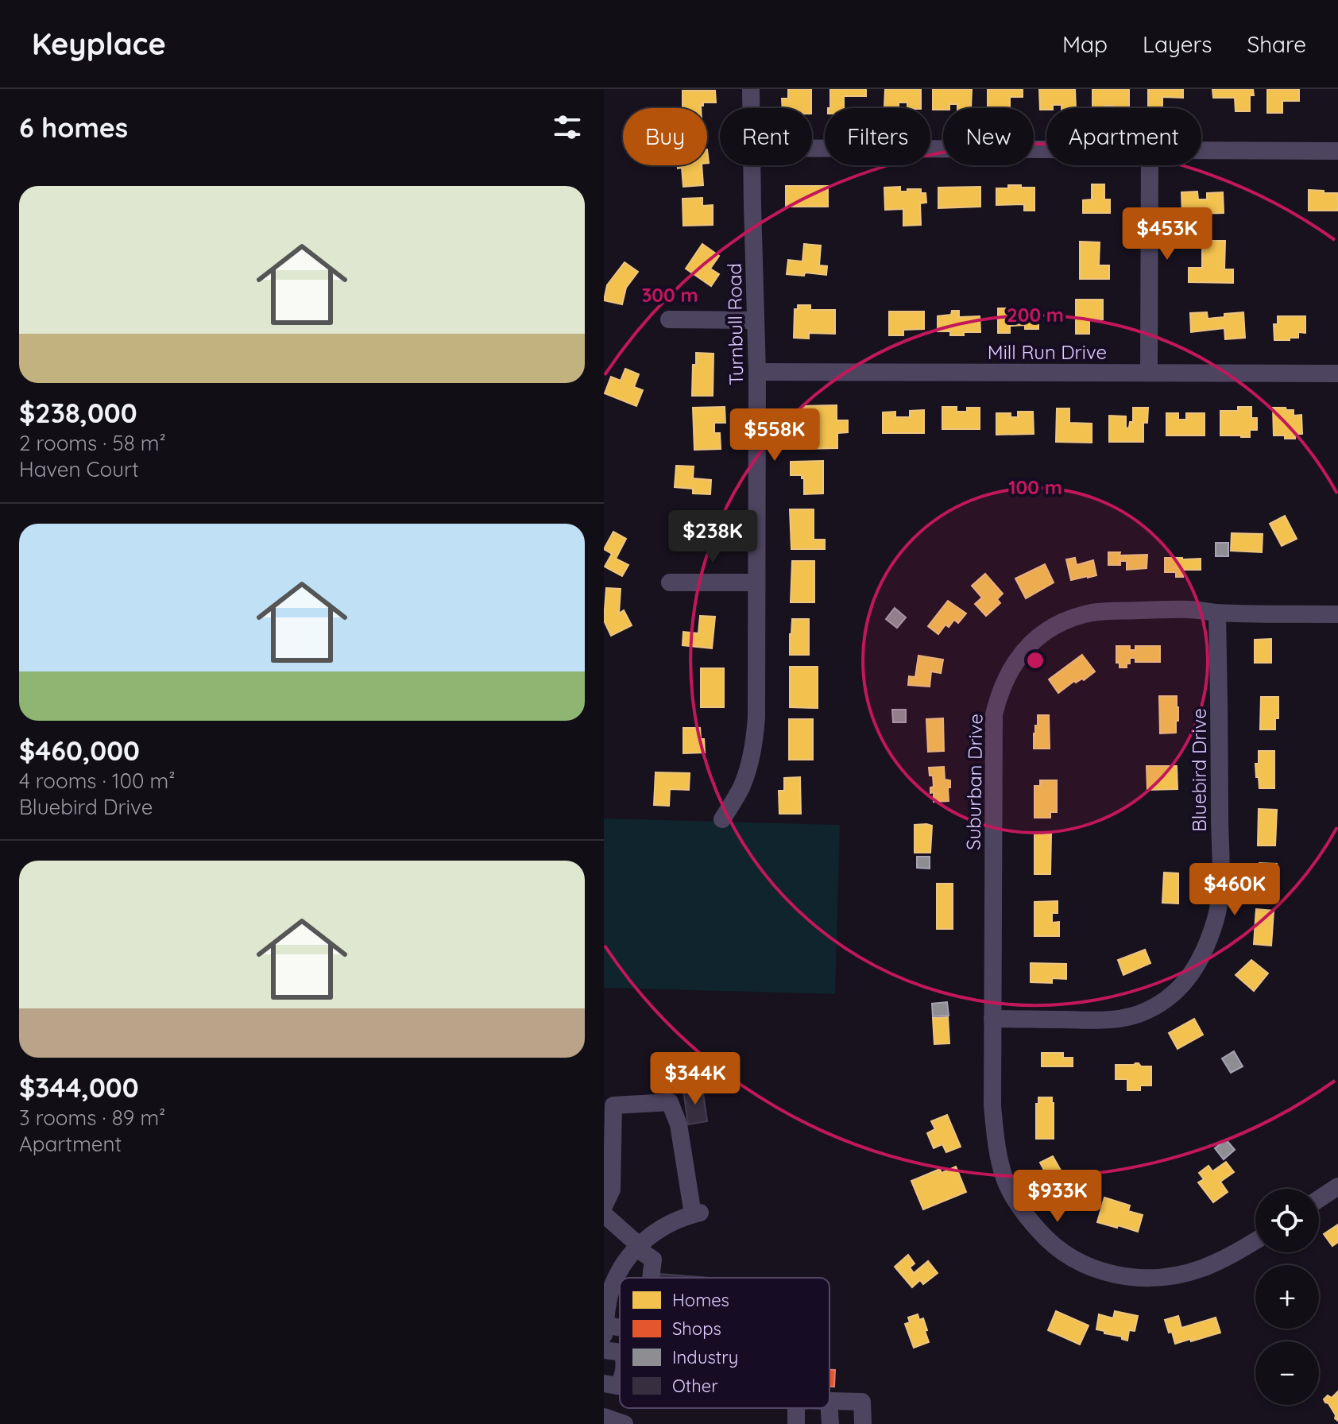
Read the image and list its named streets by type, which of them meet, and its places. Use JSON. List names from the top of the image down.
{
  "streets": {
    "street": [
      "Turnbull Road",
      "Mill Run Drive",
      "Bluebird Drive",
      "Suburban Drive"
    ]
  },
  "crossings": [
    ["Turnbull Road", "Mill Run Drive"],
    ["Bluebird Drive", "Suburban Drive"]
  ],
  "legend": [
    "Homes",
    "Shops",
    "Industry",
    "Other"
  ],
  "page": {
    "header": "Keyplace",
    "nav": ["Map", "Layers", "Share"],
    "heading": "6 homes",
    "chip": [
      "Buy",
      "Rent",
      "Filters",
      "New",
      "Apartment"
    ],
    "list": [
      {
        "name": "$238,000",
        "note": "2 rooms · 58 m² · Haven Court"
      },
      {
        "name": "$460,000",
        "note": "4 rooms · 100 m² · Bluebird Drive"
      },
      {
        "name": "$344,000",
        "note": "3 rooms · 89 m² · Apartment"
      }
    ],
    "price": [
      "$453K",
      "$558K",
      "$238K",
      "$460K",
      "$344K",
      "$933K"
    ],
    "map_buttons": ["+", "−"]
  },
  "rings": ["300 m", "200 m", "100 m"]
}
